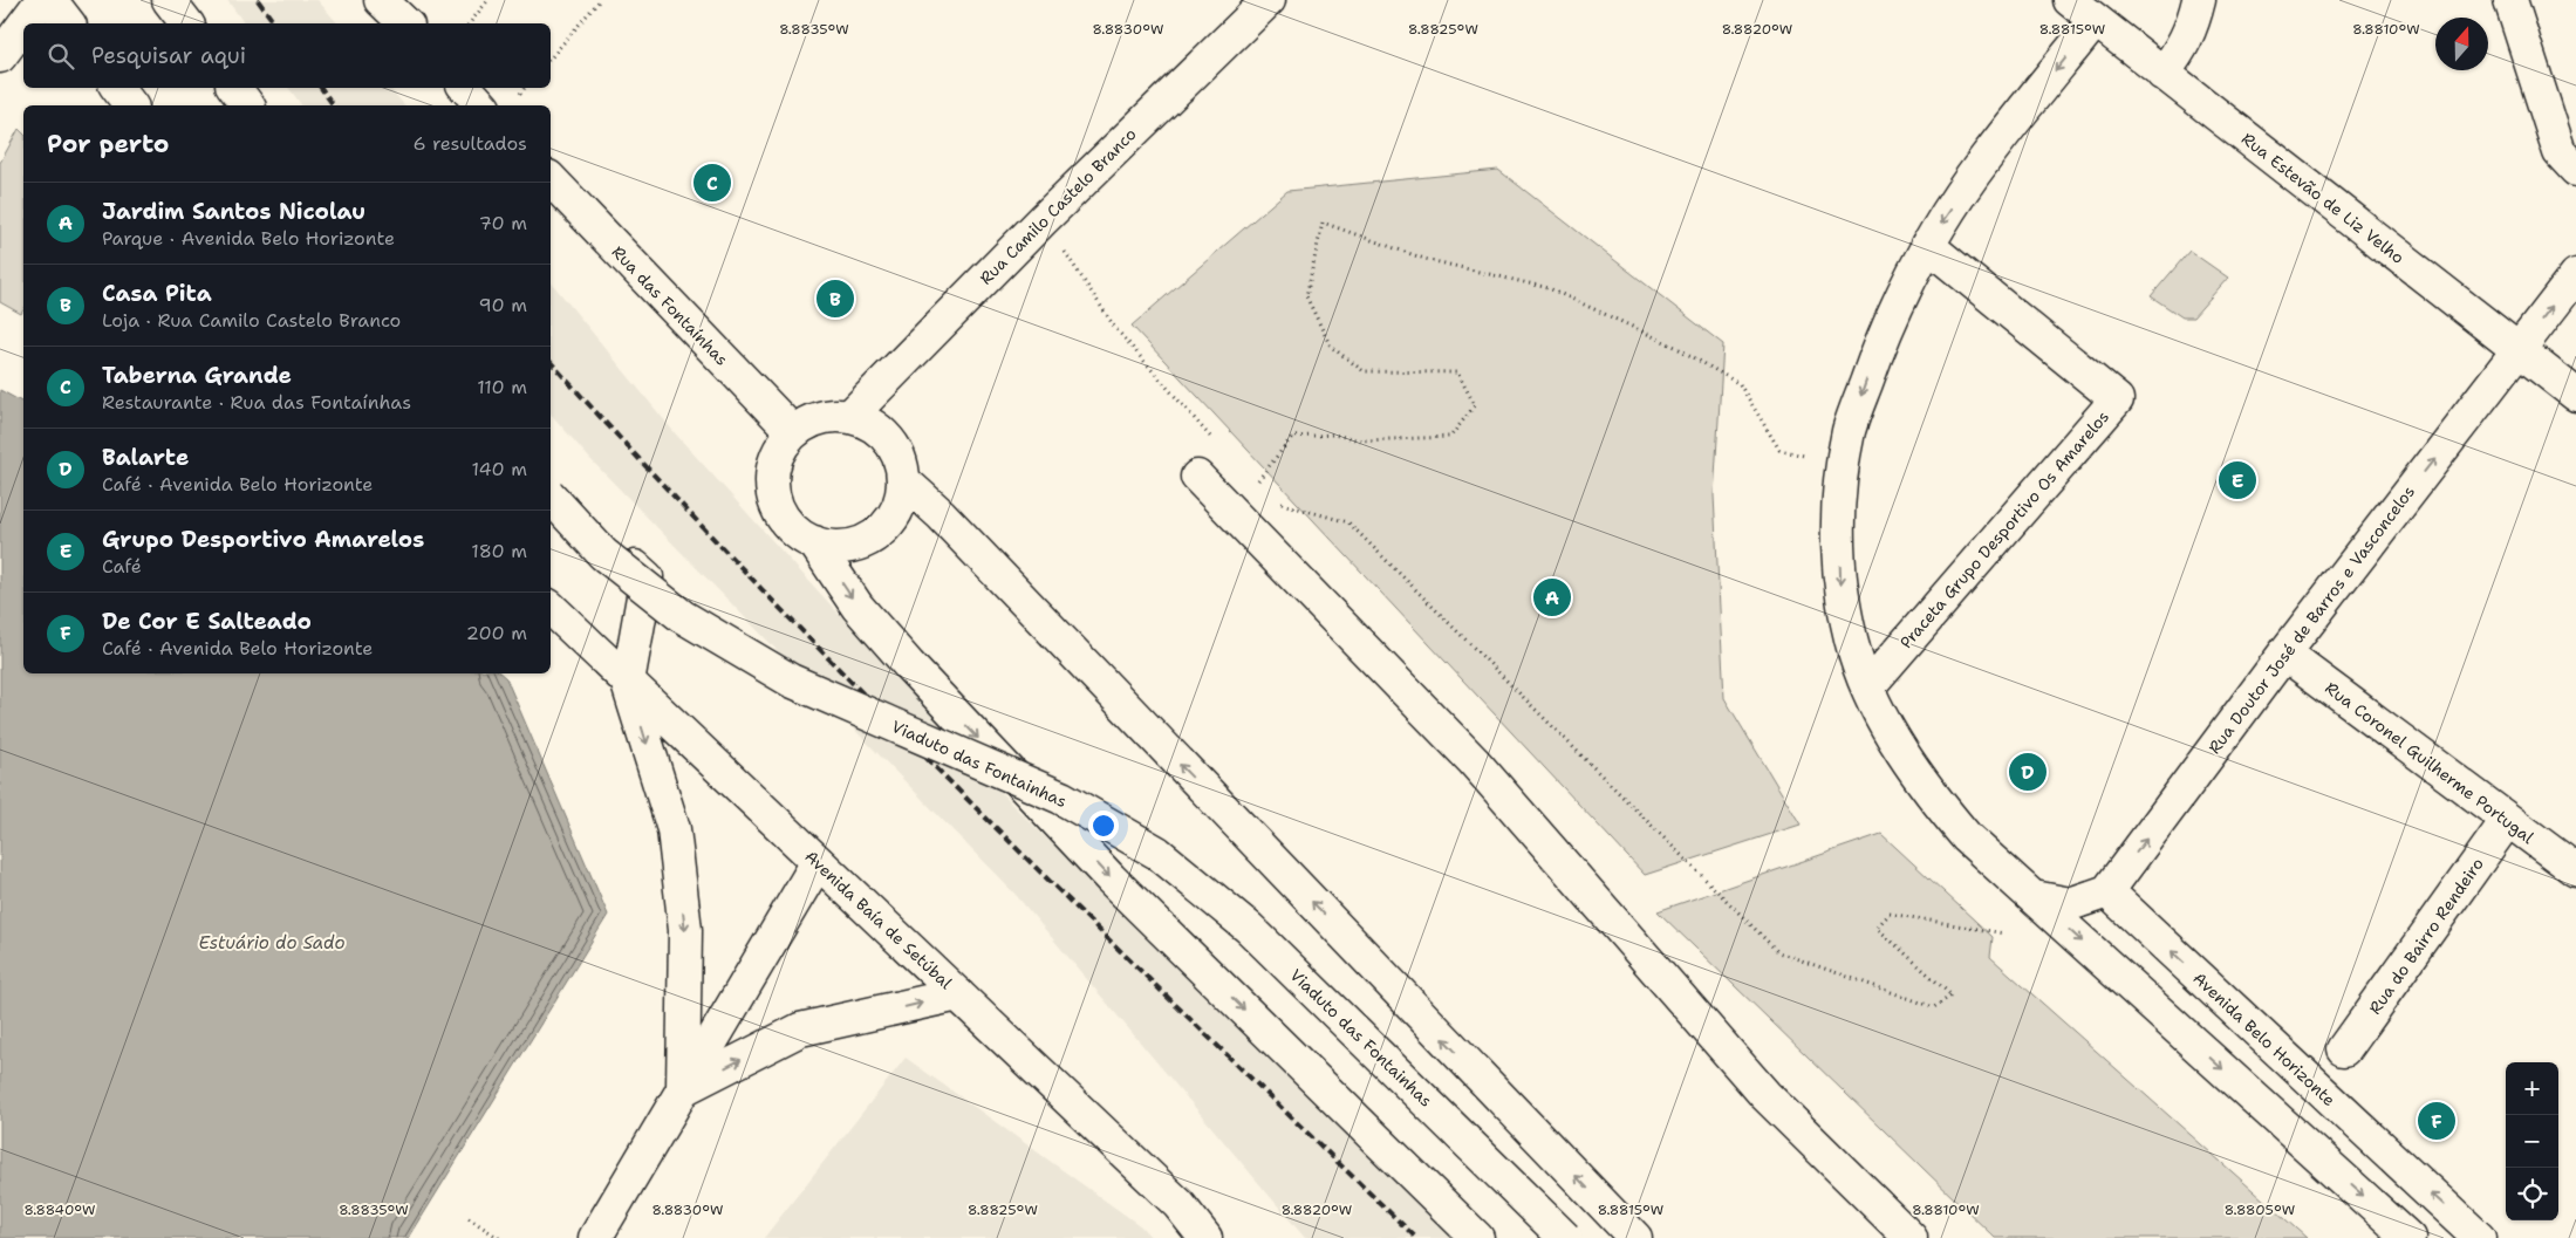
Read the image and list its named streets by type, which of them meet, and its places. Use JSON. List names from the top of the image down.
{
  "streets": {
    "street": [
      "Rua Estevão de Liz Velho",
      "Rua Camilo Castelo Branco",
      "Rua das Fontaínhas",
      "Praceta Grupo Desportivo Os Amarelos",
      "Rua Doutor José de Barros e Vasconcelos",
      "Rua Coronel Guilherme Portugal",
      "Viaduto das Fontainhas",
      "Avenida Baía de Setúbal",
      "Rua do Bairro Rendeiro",
      "Avenida Belo Horizonte"
    ]
  },
  "crossings": [
    ["Rua Estevão de Liz Velho", "Rua Doutor José de Barros e Vasconcelos"],
    ["Rua Camilo Castelo Branco", "Rua das Fontaínhas"],
    ["Rua Doutor José de Barros e Vasconcelos", "Rua Coronel Guilherme Portugal"],
    ["Rua Doutor José de Barros e Vasconcelos", "Avenida Belo Horizonte"],
    ["Rua Coronel Guilherme Portugal", "Rua do Bairro Rendeiro"]
  ],
  "one_way": ["Rua Doutor José de Barros e Vasconcelos"],
  "water": ["Estuário do Sado"],
  "north": "top",
  "page": {
    "search": "Pesquisar aqui",
    "heading": ["Por perto", "6 resultados"],
    "pins": [
      "C",
      "B",
      "E",
      "A",
      "D",
      "F"
    ],
    "list": [
      {
        "mark": "A",
        "name": "Jardim Santos Nicolau",
        "note": "Parque · Avenida Belo Horizonte",
        "value": "70 m"
      },
      {
        "mark": "B",
        "name": "Casa Pita",
        "note": "Loja · Rua Camilo Castelo Branco",
        "value": "90 m"
      },
      {
        "mark": "C",
        "name": "Taberna Grande",
        "note": "Restaurante · Rua das Fontaínhas",
        "value": "110 m"
      },
      {
        "mark": "D",
        "name": "Balarte",
        "note": "Café · Avenida Belo Horizonte",
        "value": "140 m"
      },
      {
        "mark": "E",
        "name": "Grupo Desportivo Amarelos",
        "note": "Café",
        "value": "180 m"
      },
      {
        "mark": "F",
        "name": "De Cor E Salteado",
        "note": "Café · Avenida Belo Horizonte",
        "value": "200 m"
      }
    ],
    "map_buttons": ["+", "−"]
  },
  "coordinates": [
    "8.8820°W",
    "8.8810°W",
    "8.8835°W",
    "8.8830°W",
    "8.8825°W",
    "8.8815°W",
    "8.8840°W",
    "8.8805°W"
  ]
}
